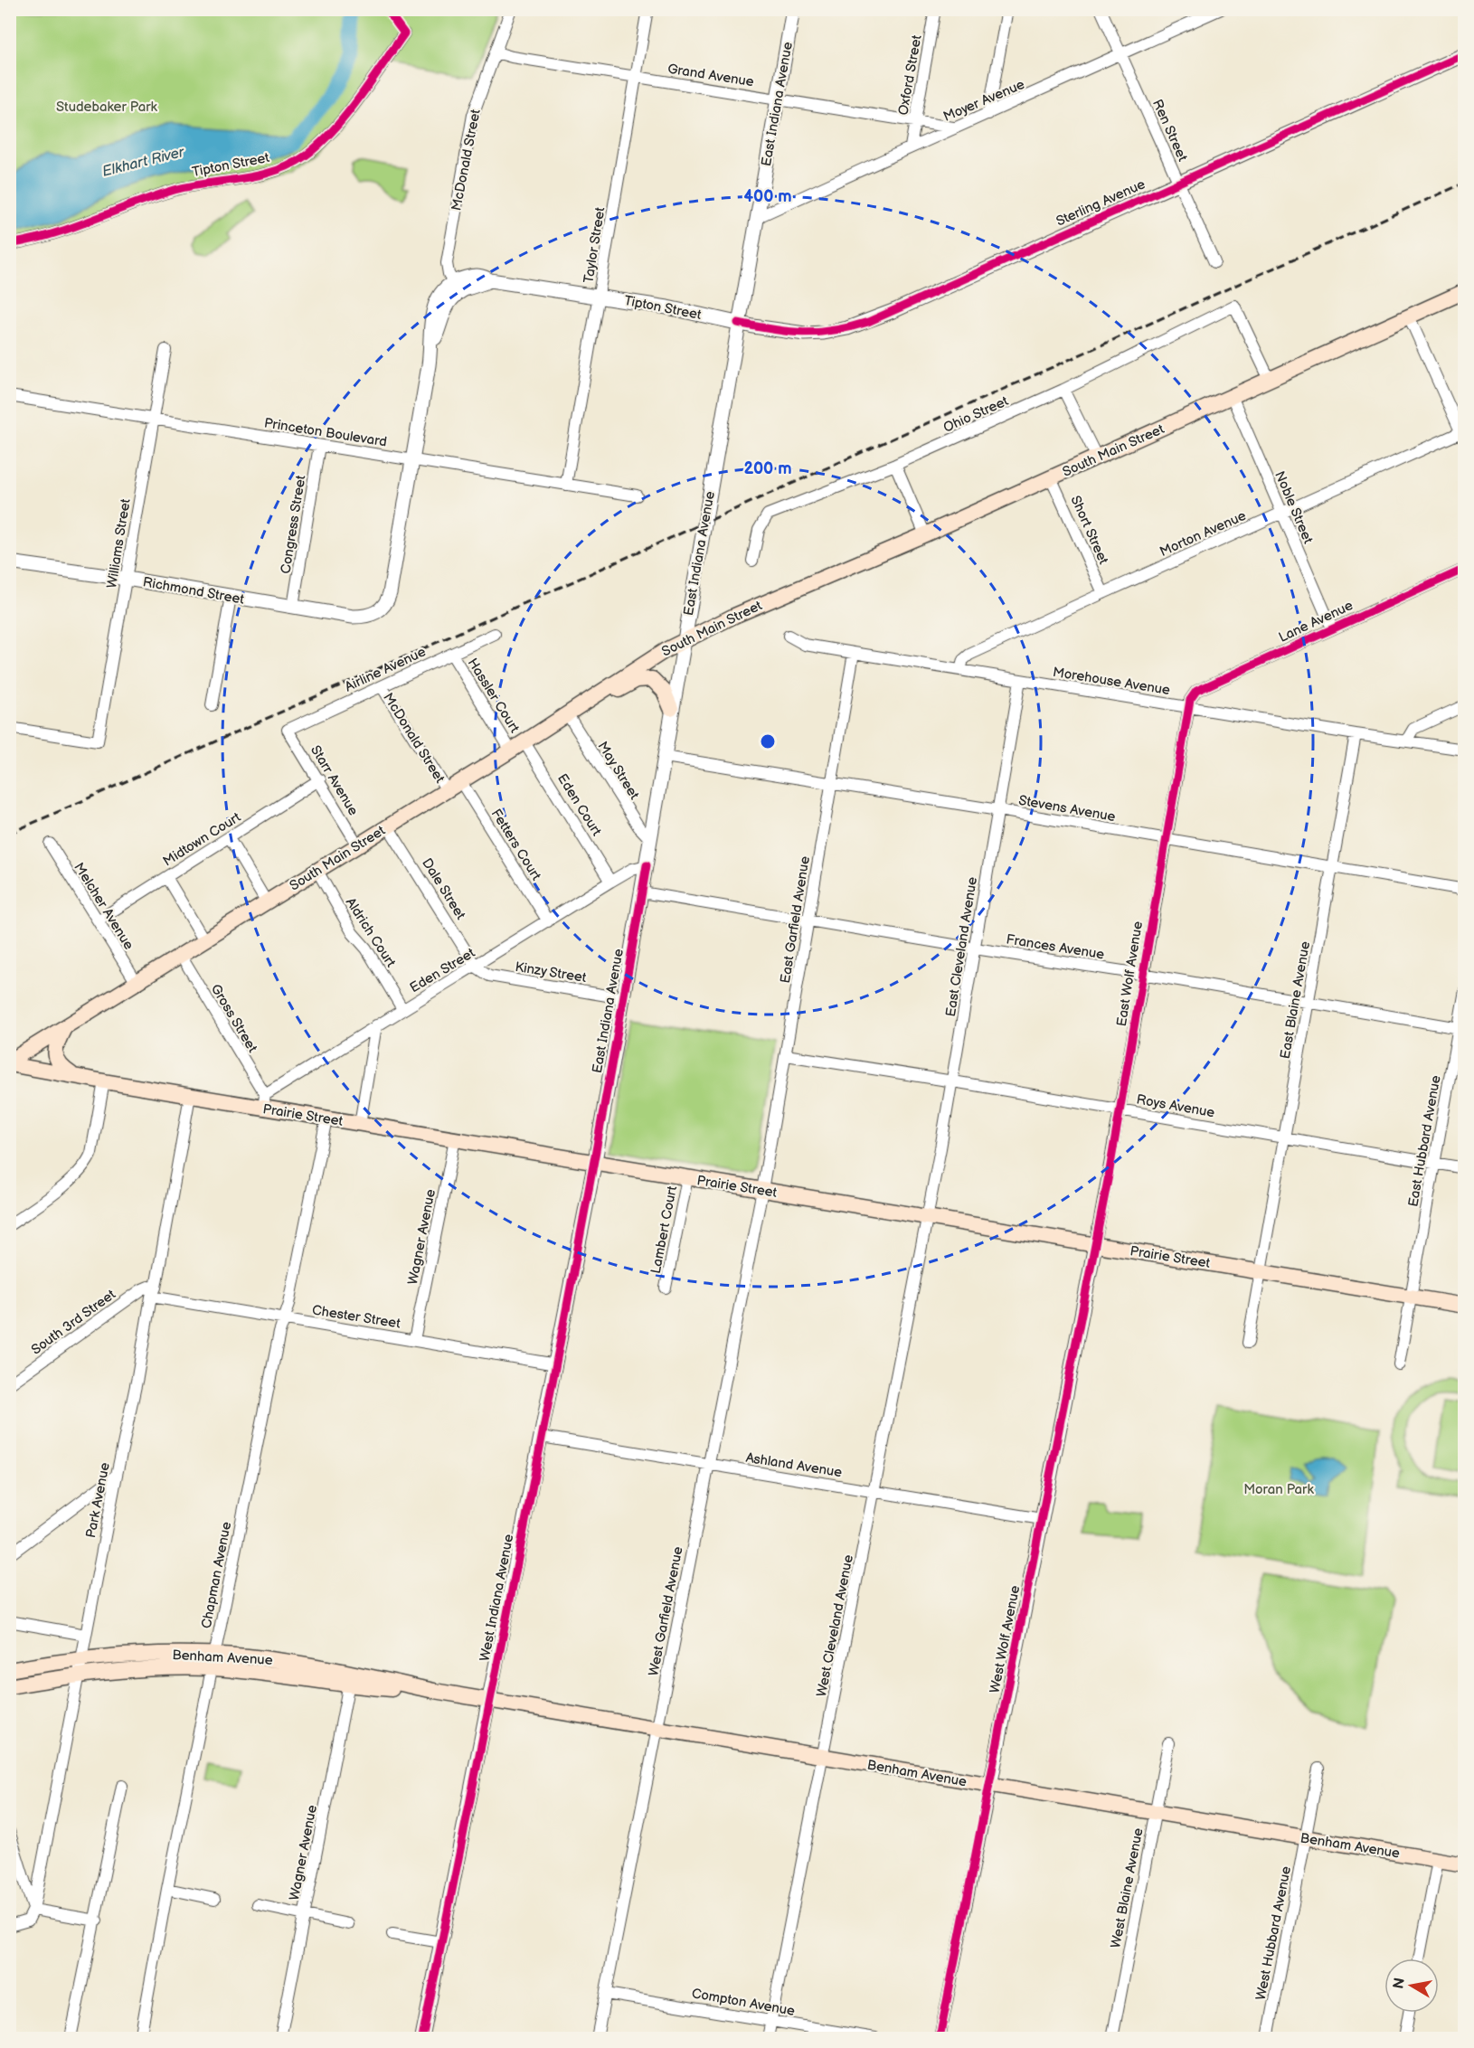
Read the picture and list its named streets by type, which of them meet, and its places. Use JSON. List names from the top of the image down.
{
  "streets": {
    "main road": ["South Main Street", "Prairie Street", "Benham Avenue"],
    "street": [
      "Grand Avenue",
      "Oxford Street",
      "Moyer Avenue",
      "East Indiana Avenue",
      "Ren Street",
      "McDonald Street",
      "Tipton Street",
      "Sterling Avenue",
      "Taylor Street",
      "Ohio Street",
      "Princeton Boulevard",
      "Noble Street",
      "Congress Street",
      "Short Street",
      "Morton Avenue",
      "Williams Street",
      "Richmond Street",
      "Lane Avenue",
      "Airline Avenue",
      "Morehouse Avenue",
      "Hassler Court",
      "May Street",
      "Starr Avenue",
      "Eden Court",
      "Stevens Avenue",
      "Midtown Court",
      "Fetters Court",
      "Dale Street",
      "Melcher Avenue",
      "East Garfield Avenue",
      "Aldrich Court",
      "East Cleveland Avenue",
      "Frances Avenue",
      "Eden Street",
      "Kinzy Street",
      "East Wolf Avenue",
      "East Blaine Avenue",
      "Gross Street",
      "Roys Avenue",
      "East Hubbard Avenue",
      "Lambert Court",
      "Wagner Avenue",
      "Chester Street",
      "South 3rd Street",
      "Ashland Avenue",
      "Park Avenue",
      "Chapman Avenue",
      "West Indiana Avenue",
      "West Garfield Avenue",
      "West Cleveland Avenue",
      "West Wolf Avenue",
      "West Blaine Avenue",
      "West Hubbard Avenue",
      "Compton Avenue"
    ]
  },
  "crossings": [
    ["Grand Avenue", "Oxford Street"],
    ["Grand Avenue", "Moyer Avenue"],
    ["Grand Avenue", "East Indiana Avenue"],
    ["Grand Avenue", "McDonald Street"],
    ["Grand Avenue", "Taylor Street"],
    ["Oxford Street", "Moyer Avenue"],
    ["Moyer Avenue", "East Indiana Avenue"],
    ["Moyer Avenue", "Ren Street"],
    ["East Indiana Avenue", "Tipton Street"],
    ["East Indiana Avenue", "Sterling Avenue"],
    ["East Indiana Avenue", "South Main Street"],
    ["East Indiana Avenue", "May Street"],
    ["East Indiana Avenue", "Stevens Avenue"],
    ["East Indiana Avenue", "Frances Avenue"],
    ["East Indiana Avenue", "Eden Street"],
    ["East Indiana Avenue", "Kinzy Street"],
    ["East Indiana Avenue", "Prairie Street"],
    ["East Indiana Avenue", "West Indiana Avenue"],
    ["Ren Street", "Sterling Avenue"],
    ["McDonald Street", "Tipton Street"],
    ["McDonald Street", "South Main Street"],
    ["McDonald Street", "Airline Avenue"],
    ["Tipton Street", "Sterling Avenue"],
    ["Tipton Street", "Taylor Street"],
    ["Taylor Street", "Princeton Boulevard"],
    ["Ohio Street", "South Main Street"],
    ["Princeton Boulevard", "Congress Street"],
    ["Princeton Boulevard", "Williams Street"],
    ["Princeton Boulevard", "Richmond Street"],
    ["South Main Street", "Noble Street"],
    ["South Main Street", "Short Street"],
    ["South Main Street", "Hassler Court"],
    ["South Main Street", "May Street"],
    ["South Main Street", "Starr Avenue"],
    ["South Main Street", "Eden Court"],
    ["South Main Street", "Fetters Court"],
    ["South Main Street", "Dale Street"],
    ["South Main Street", "Melcher Avenue"],
    ["South Main Street", "Aldrich Court"],
    ["South Main Street", "Gross Street"],
    ["South Main Street", "Prairie Street"],
    ["Noble Street", "Morton Avenue"],
    ["Noble Street", "Lane Avenue"],
    ["Congress Street", "Richmond Street"],
    ["Short Street", "Morton Avenue"],
    ["Morton Avenue", "Morehouse Avenue"],
    ["Williams Street", "Richmond Street"],
    ["Lane Avenue", "Morehouse Avenue"],
    ["Lane Avenue", "East Wolf Avenue"],
    ["Airline Avenue", "Hassler Court"],
    ["Airline Avenue", "Starr Avenue"],
    ["Morehouse Avenue", "East Garfield Avenue"],
    ["Morehouse Avenue", "East Cleveland Avenue"],
    ["Morehouse Avenue", "East Wolf Avenue"],
    ["Morehouse Avenue", "East Blaine Avenue"],
    ["Starr Avenue", "Midtown Court"],
    ["Eden Court", "Eden Street"],
    ["Stevens Avenue", "East Garfield Avenue"],
    ["Stevens Avenue", "East Cleveland Avenue"],
    ["Stevens Avenue", "East Wolf Avenue"],
    ["Stevens Avenue", "East Blaine Avenue"],
    ["Midtown Court", "Melcher Avenue"],
    ["Fetters Court", "Eden Street"],
    ["Dale Street", "Eden Street"],
    ["Dale Street", "Kinzy Street"],
    ["East Garfield Avenue", "Frances Avenue"],
    ["East Garfield Avenue", "Roys Avenue"],
    ["East Garfield Avenue", "Prairie Street"],
    ["East Garfield Avenue", "West Garfield Avenue"],
    ["Aldrich Court", "Eden Street"],
    ["East Cleveland Avenue", "Frances Avenue"],
    ["East Cleveland Avenue", "Roys Avenue"],
    ["East Cleveland Avenue", "Prairie Street"],
    ["East Cleveland Avenue", "West Cleveland Avenue"],
    ["Frances Avenue", "East Wolf Avenue"],
    ["Frances Avenue", "East Blaine Avenue"],
    ["Frances Avenue", "East Hubbard Avenue"],
    ["Eden Street", "Kinzy Street"],
    ["Eden Street", "Gross Street"],
    ["Eden Street", "Prairie Street"],
    ["East Wolf Avenue", "Roys Avenue"],
    ["East Wolf Avenue", "Prairie Street"],
    ["East Wolf Avenue", "West Wolf Avenue"],
    ["East Blaine Avenue", "Roys Avenue"],
    ["East Blaine Avenue", "Prairie Street"],
    ["Gross Street", "Prairie Street"],
    ["Roys Avenue", "East Hubbard Avenue"],
    ["Prairie Street", "East Hubbard Avenue"],
    ["Prairie Street", "Lambert Court"],
    ["Prairie Street", "Wagner Avenue"],
    ["Prairie Street", "Park Avenue"],
    ["Prairie Street", "Chapman Avenue"],
    ["Prairie Street", "West Indiana Avenue"],
    ["Prairie Street", "West Garfield Avenue"],
    ["Prairie Street", "West Cleveland Avenue"],
    ["Prairie Street", "West Wolf Avenue"],
    ["Wagner Avenue", "Chester Street"],
    ["Wagner Avenue", "Benham Avenue"],
    ["Chester Street", "South 3rd Street"],
    ["Chester Street", "Park Avenue"],
    ["Chester Street", "Chapman Avenue"],
    ["Chester Street", "West Indiana Avenue"],
    ["South 3rd Street", "Park Avenue"],
    ["Ashland Avenue", "West Indiana Avenue"],
    ["Ashland Avenue", "West Garfield Avenue"],
    ["Ashland Avenue", "West Cleveland Avenue"],
    ["Ashland Avenue", "West Wolf Avenue"],
    ["Park Avenue", "Benham Avenue"],
    ["Chapman Avenue", "Benham Avenue"],
    ["West Indiana Avenue", "Benham Avenue"],
    ["West Garfield Avenue", "Benham Avenue"],
    ["West Garfield Avenue", "Compton Avenue"],
    ["West Cleveland Avenue", "Benham Avenue"],
    ["West Cleveland Avenue", "Compton Avenue"],
    ["West Wolf Avenue", "Benham Avenue"],
    ["Benham Avenue", "West Blaine Avenue"],
    ["Benham Avenue", "West Hubbard Avenue"]
  ],
  "water": ["Elkhart River"],
  "parks": ["Studebaker Park", "Moran Park"],
  "north": "left",
  "rings": ["400 m", "200 m"]
}
